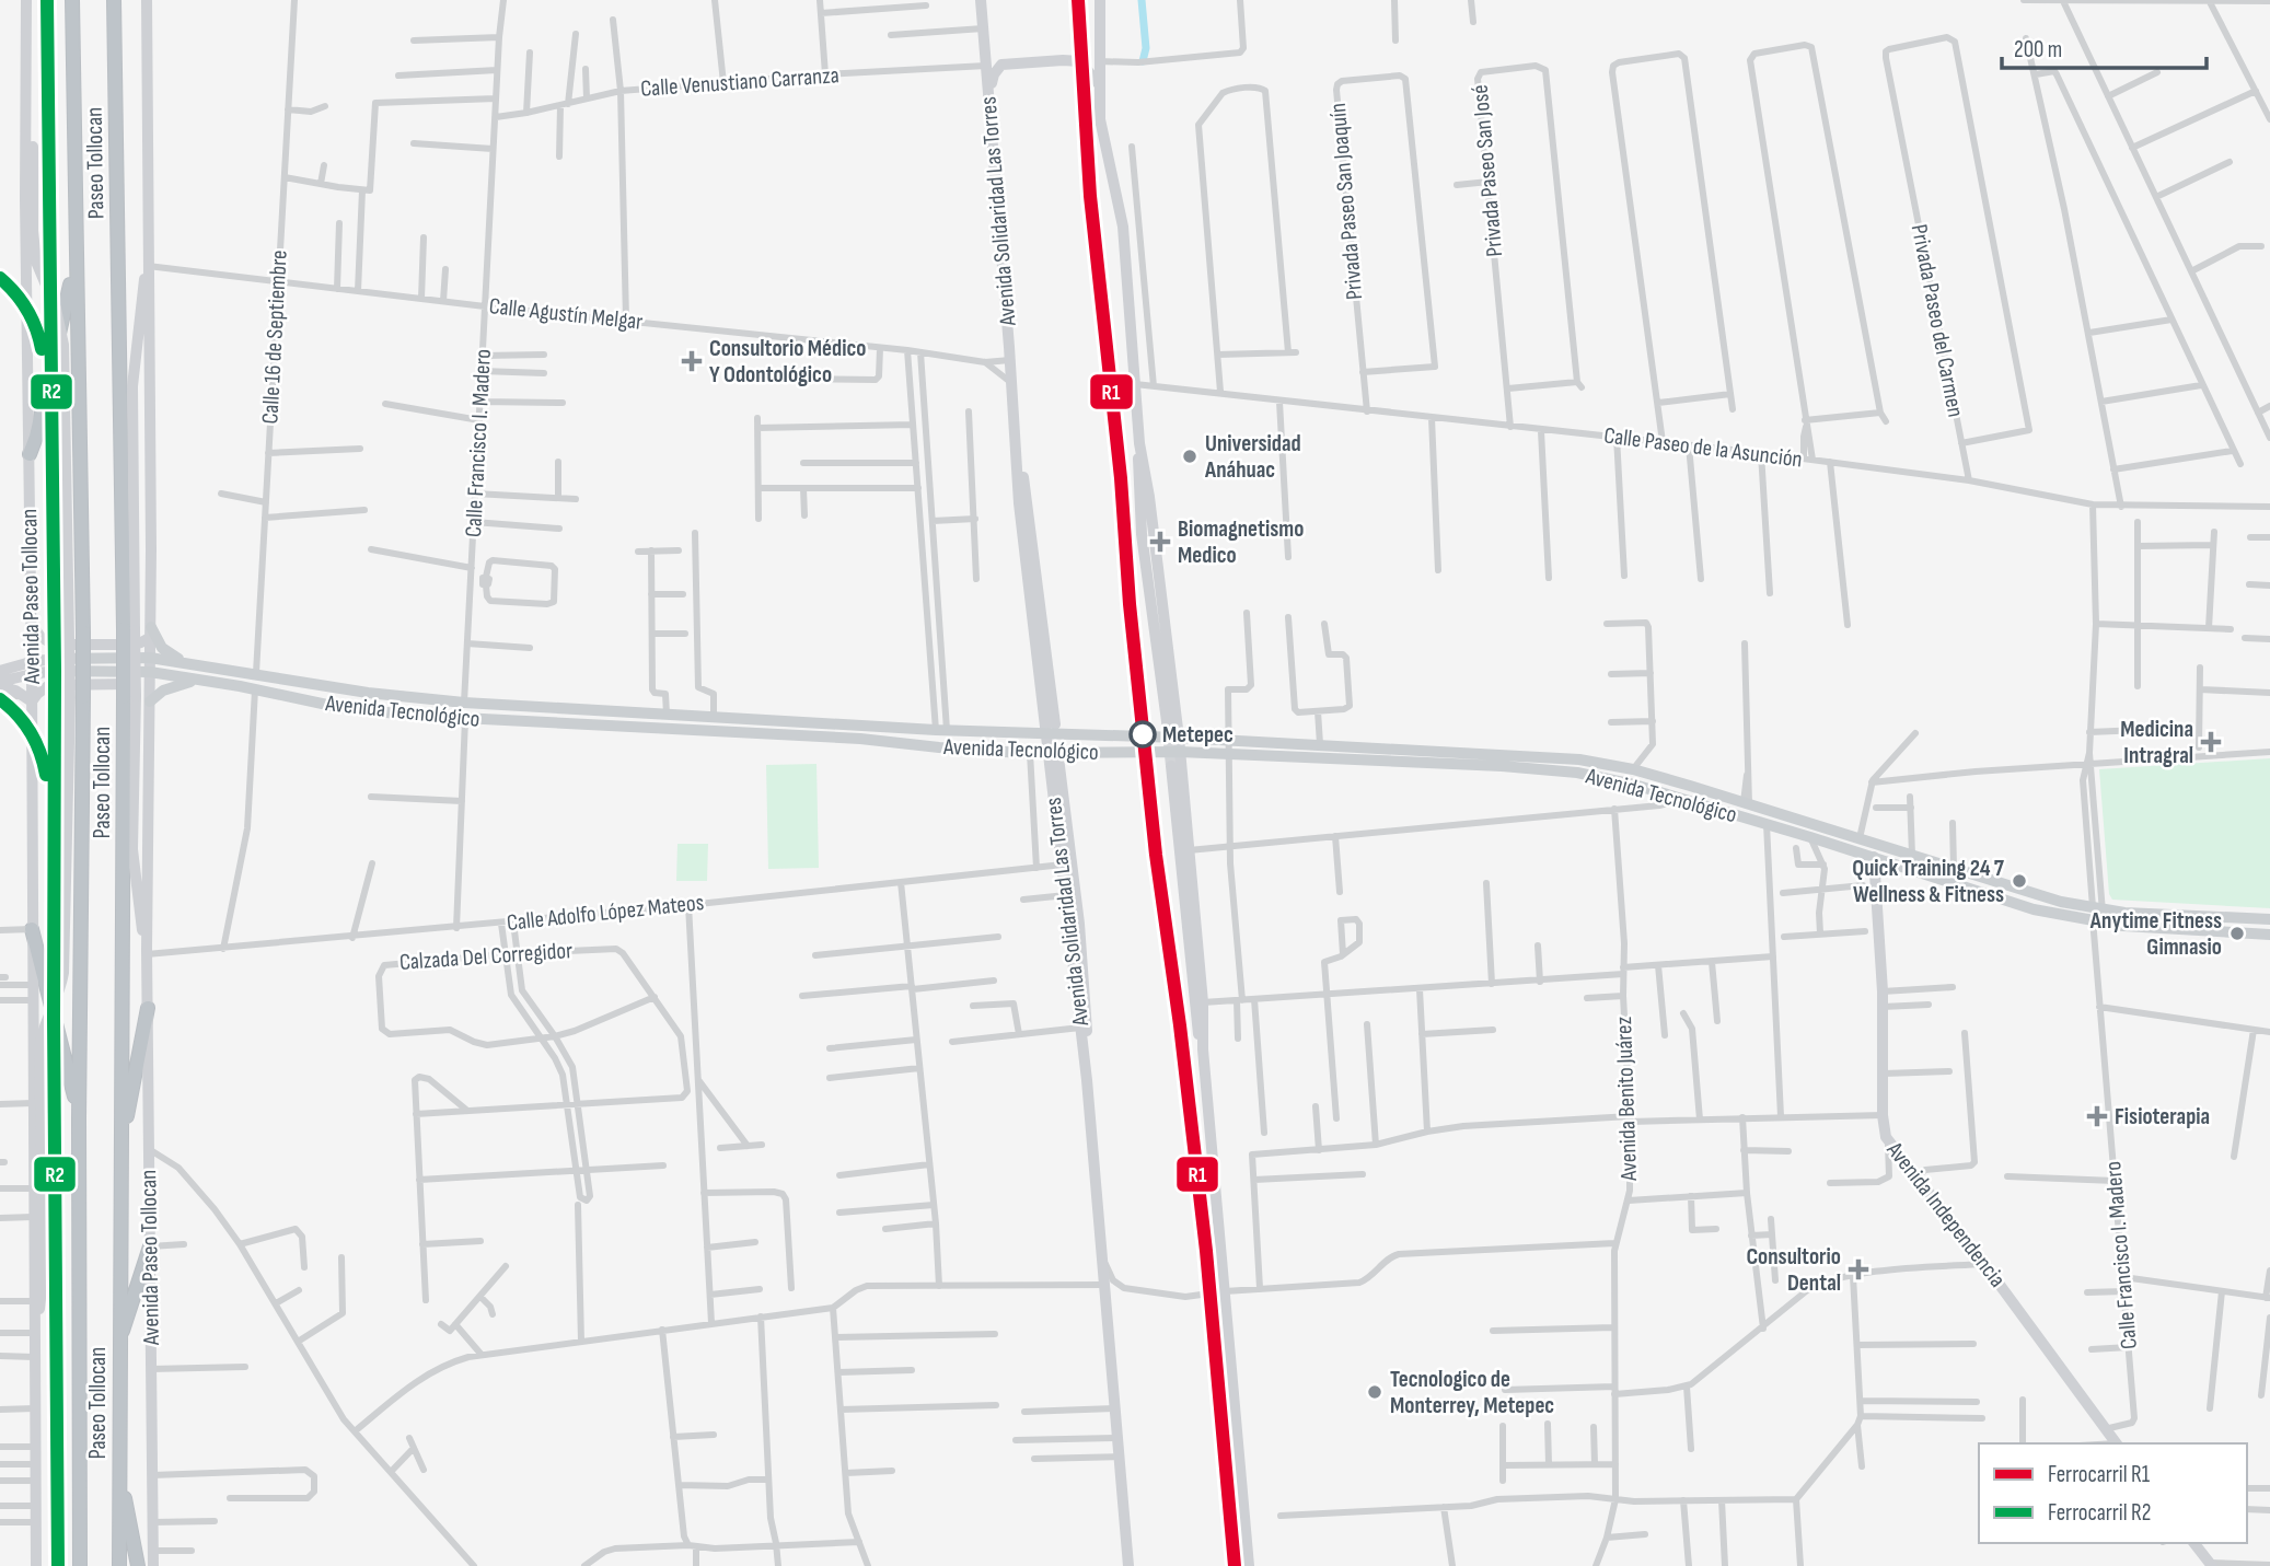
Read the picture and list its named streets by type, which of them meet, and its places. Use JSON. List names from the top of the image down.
{
  "streets": {
    "highway": ["Paseo Tollocan"],
    "main road": [
      "Avenida Solidaridad Las Torres",
      "Avenida Paseo Tollocan",
      "Avenida Tecnológico",
      "Avenida Independencia"
    ],
    "street": [
      "Calle Venustiano Carranza",
      "Privada Paseo San José",
      "Privada Paseo San Joaquín",
      "Calle Agustín Melgar",
      "Privada Paseo del Carmen",
      "Calle 16 de Septiembre",
      "Calle Francisco I. Madero",
      "Calle Paseo de la Asunción",
      "Calle Adolfo López Mateos",
      "Calzada Del Corregidor",
      "Avenida Benito Juárez"
    ]
  },
  "crossings": [
    ["Calle Venustiano Carranza", "Avenida Solidaridad Las Torres"],
    ["Calle Venustiano Carranza", "Calle Francisco I. Madero"],
    ["Paseo Tollocan", "Avenida Paseo Tollocan"],
    ["Privada Paseo San José", "Calle Paseo de la Asunción"],
    ["Privada Paseo San Joaquín", "Calle Paseo de la Asunción"],
    ["Avenida Solidaridad Las Torres", "Calle Agustín Melgar"],
    ["Avenida Solidaridad Las Torres", "Avenida Tecnológico"],
    ["Avenida Solidaridad Las Torres", "Calle Adolfo López Mateos"],
    ["Calle Agustín Melgar", "Calle 16 de Septiembre"],
    ["Calle Agustín Melgar", "Calle Francisco I. Madero"],
    ["Calle Agustín Melgar", "Avenida Paseo Tollocan"],
    ["Calle 16 de Septiembre", "Avenida Tecnológico"],
    ["Calle Francisco I. Madero", "Avenida Tecnológico"],
    ["Calle Francisco I. Madero", "Avenida Independencia"],
    ["Avenida Paseo Tollocan", "Avenida Tecnológico"],
    ["Avenida Paseo Tollocan", "Calle Adolfo López Mateos"],
    ["Avenida Tecnológico", "Avenida Independencia"]
  ],
  "places": {
    "health": [
      "Consultorio Médico Y Odontológico",
      "Biomagnetismo Medico",
      "Medicina Intragral",
      "Fisioterapia",
      "Consultorio Dental"
    ],
    "other": [
      "Universidad Anáhuac",
      "Metepec",
      "Quick Training 24 7 Wellness & Fitness",
      "Anytime Fitness Gimnasio",
      "Tecnologico de Monterrey, Metepec"
    ]
  },
  "lines": ["rail line R1", "rail line R2"],
  "legend": ["Ferrocarril R1", "Ferrocarril R2"],
  "scale_bar": "200 m"
}
